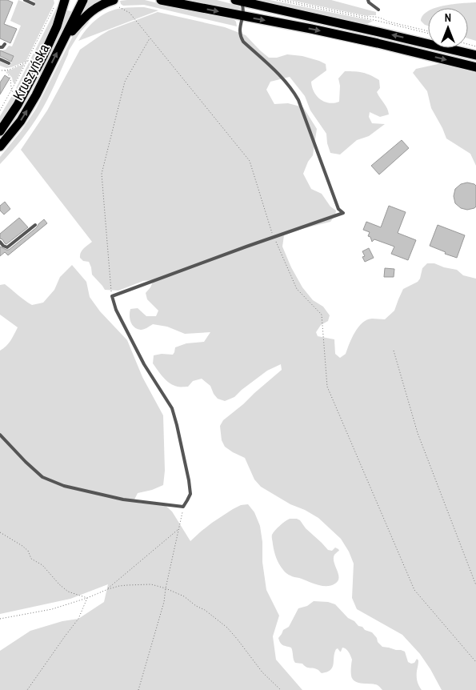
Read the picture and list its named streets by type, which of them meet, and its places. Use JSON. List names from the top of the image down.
{
  "streets": {
    "main road": ["Kruszyńska"]
  },
  "north": "top"
}
